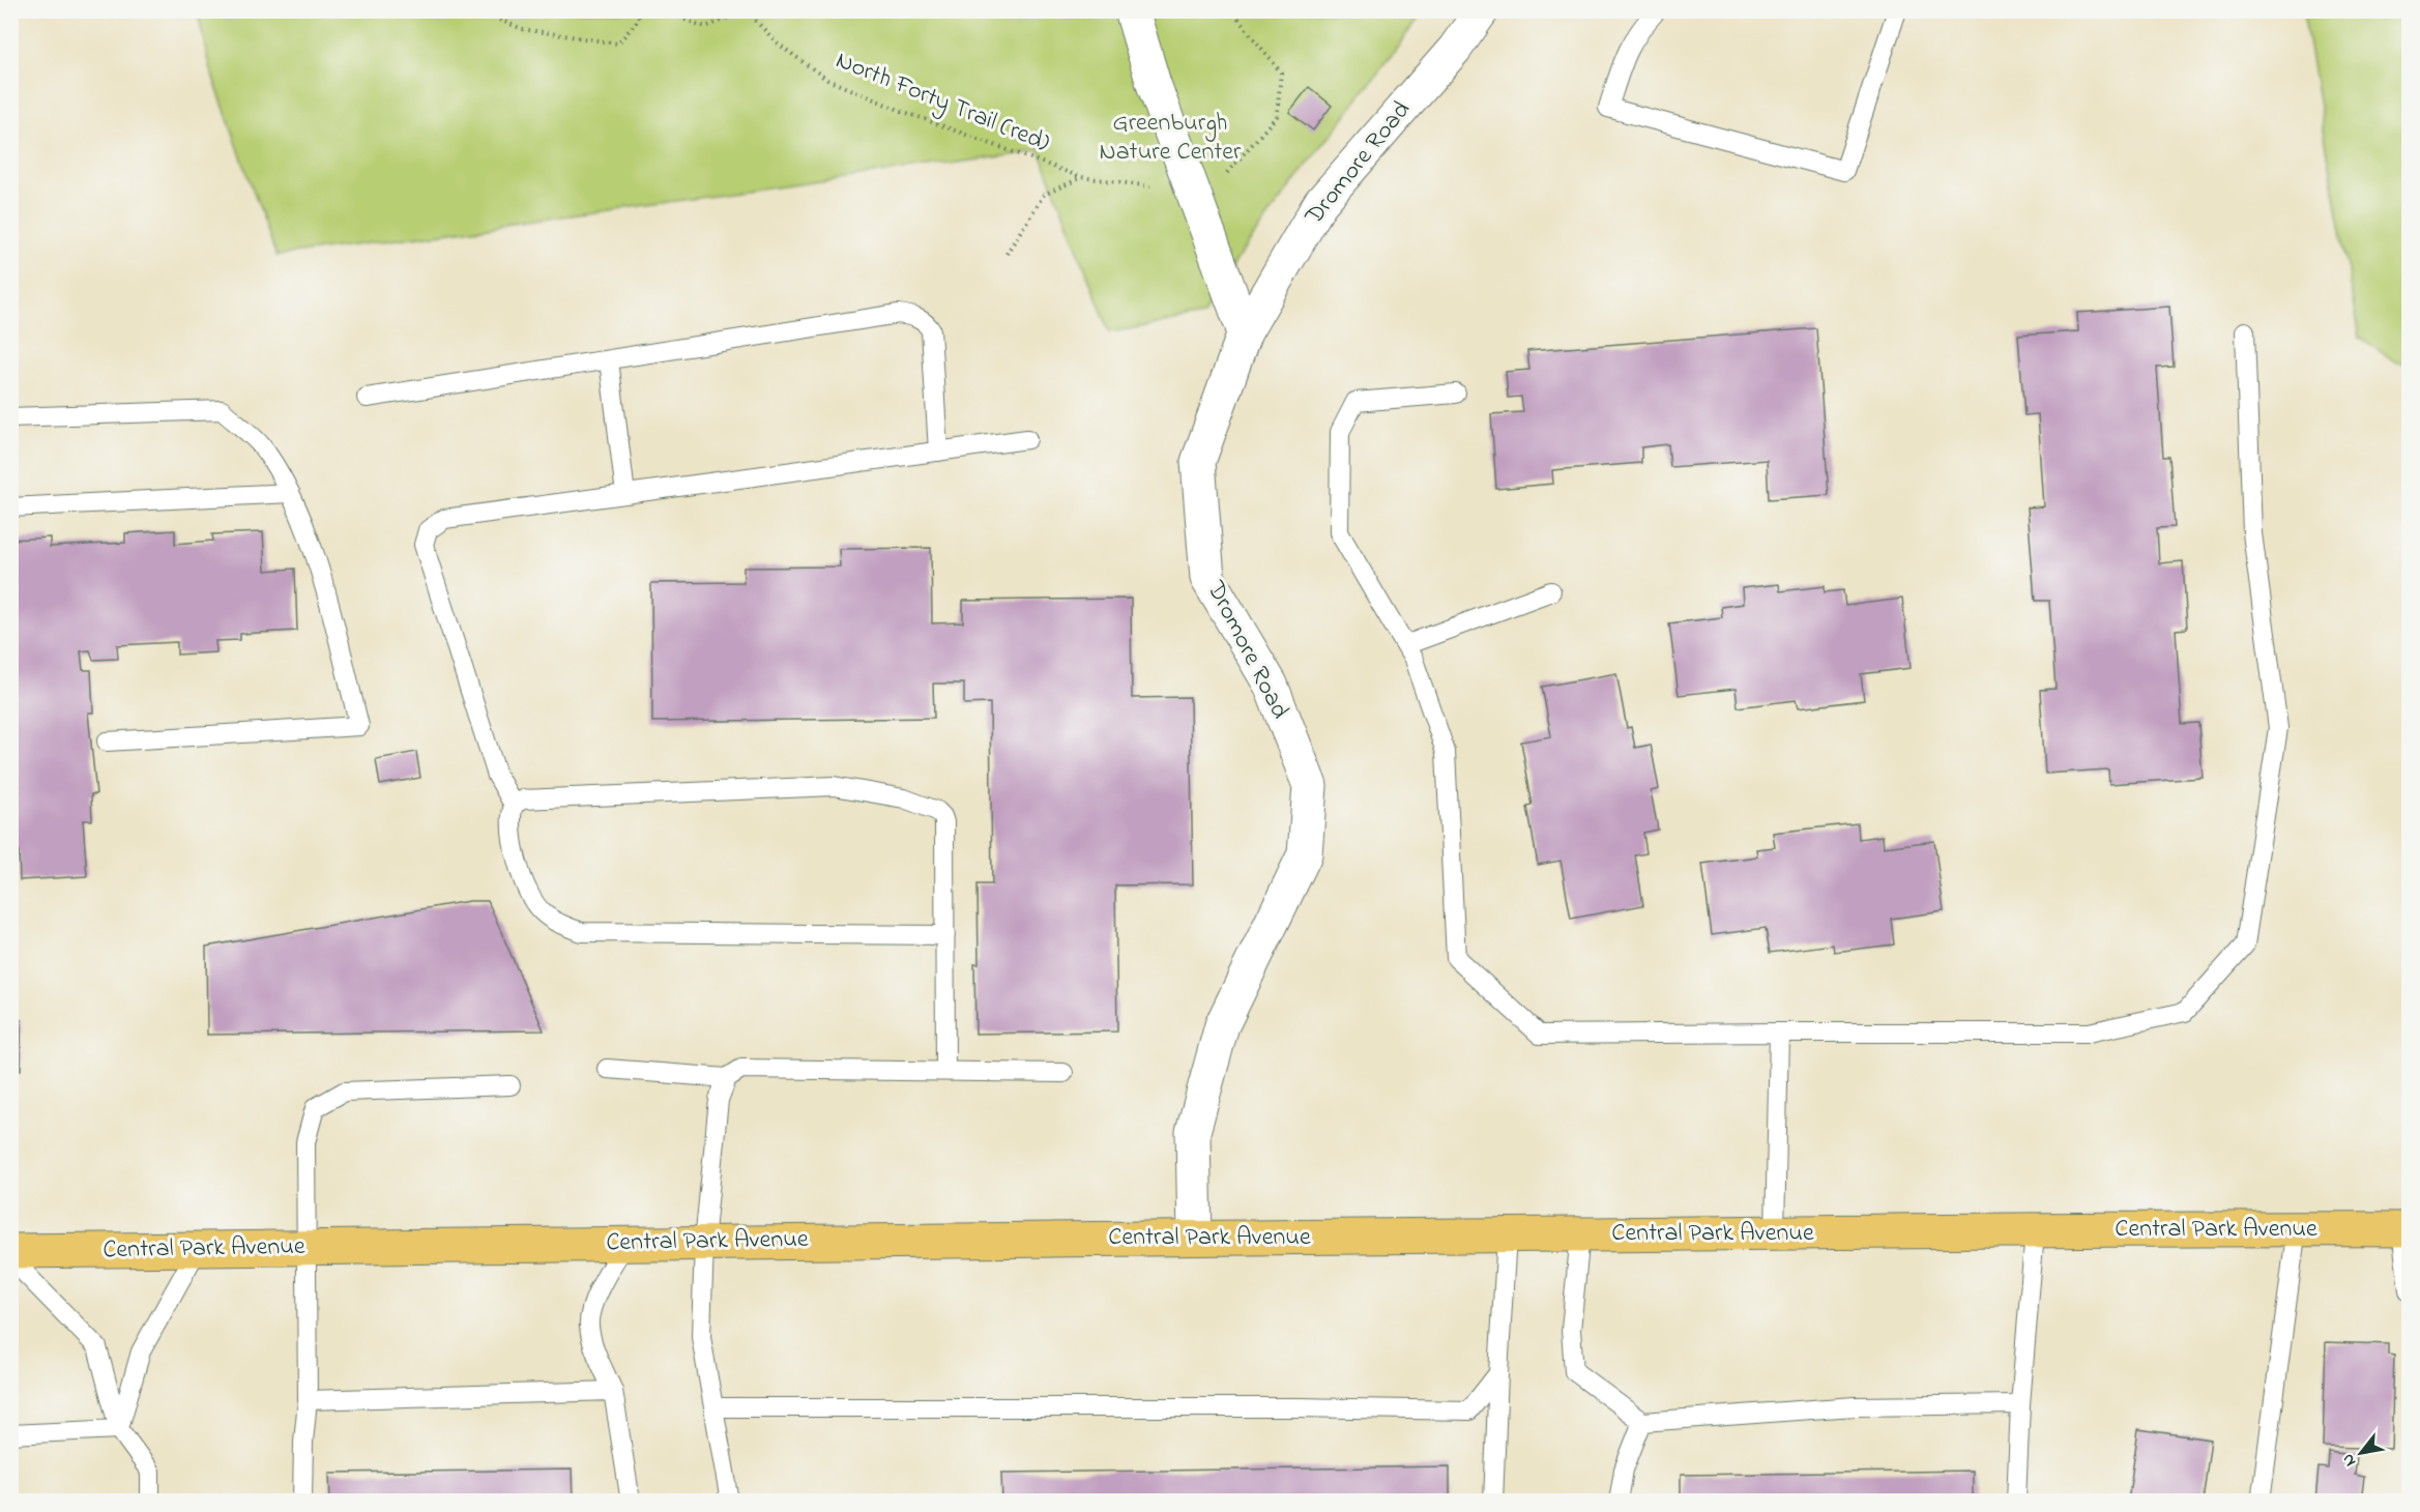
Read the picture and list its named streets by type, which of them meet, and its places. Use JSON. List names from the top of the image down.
{
  "streets": {
    "main road": ["Central Park Avenue"],
    "street": ["Dromore Road"],
    "path": ["North Forty Trail (red)"]
  },
  "crossings": [
    ["Dromore Road", "Central Park Avenue"]
  ],
  "parks": ["Greenburgh Nature Center"],
  "north": "bottom left"
}
